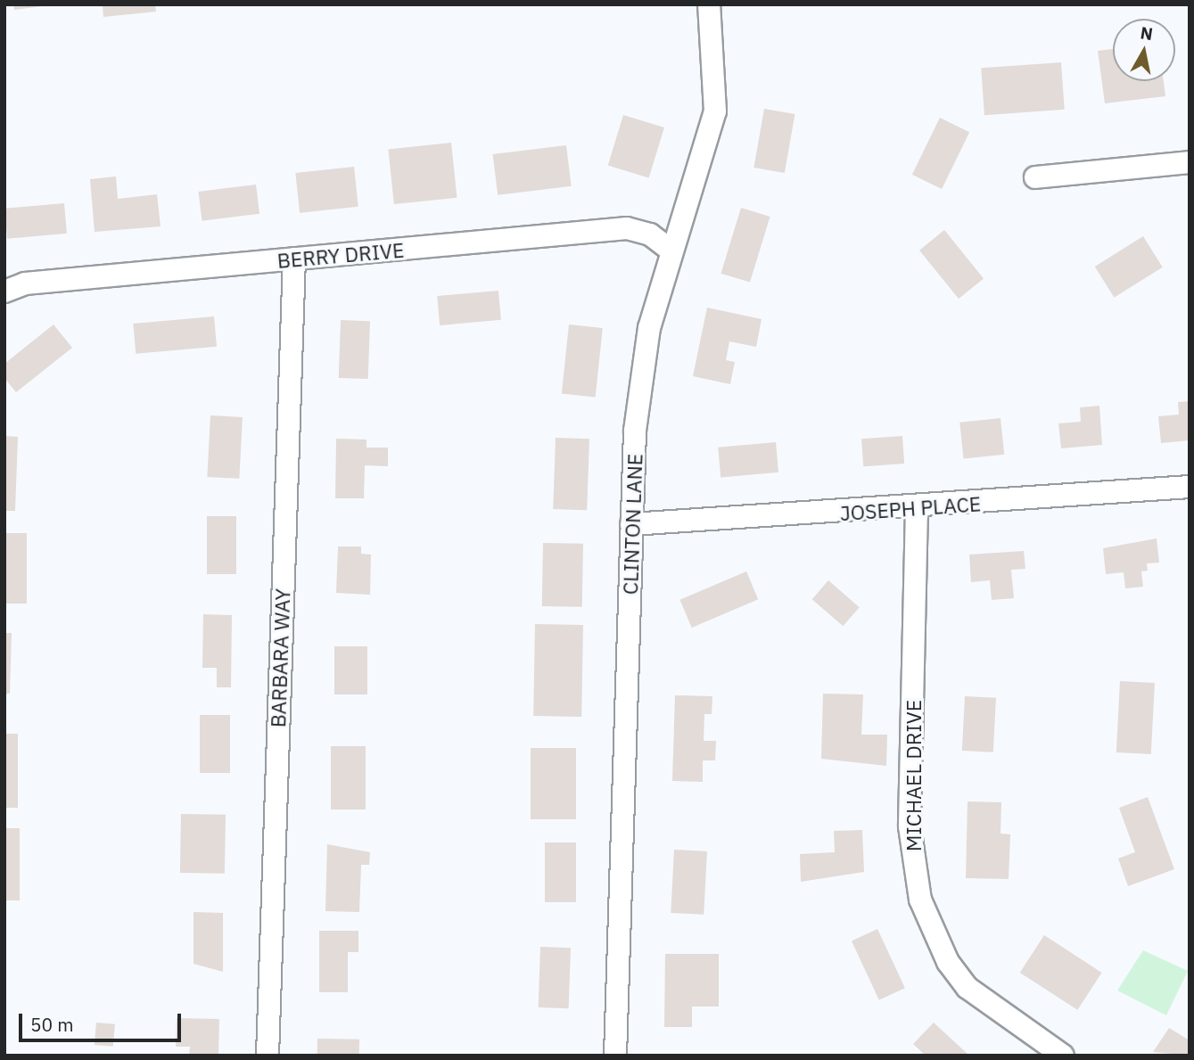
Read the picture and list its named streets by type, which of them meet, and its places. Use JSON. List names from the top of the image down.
{
  "streets": {
    "street": [
      "BERRY DRIVE",
      "JOSEPH PLACE",
      "CLINTON LANE",
      "BARBARA WAY",
      "MICHAEL DRIVE"
    ]
  },
  "crossings": [
    ["BERRY DRIVE", "CLINTON LANE"],
    ["BERRY DRIVE", "BARBARA WAY"],
    ["JOSEPH PLACE", "CLINTON LANE"],
    ["JOSEPH PLACE", "MICHAEL DRIVE"]
  ],
  "scale_bar": "50 m",
  "north": "top"
}
